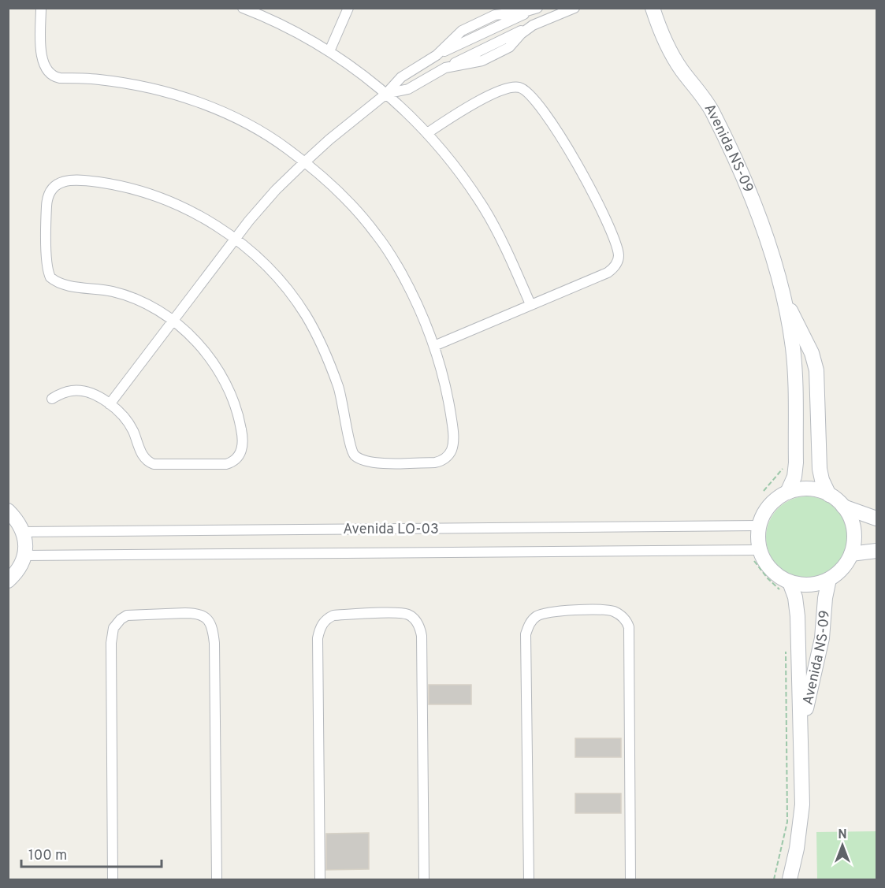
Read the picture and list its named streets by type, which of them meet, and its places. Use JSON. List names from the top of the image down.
{
  "streets": {
    "street": ["Avenida NS-09", "Avenida LO-03"]
  },
  "crossings": [
    ["Avenida NS-09", "Avenida LO-03"]
  ],
  "scale_bar": "100 m",
  "north": "top"
}
